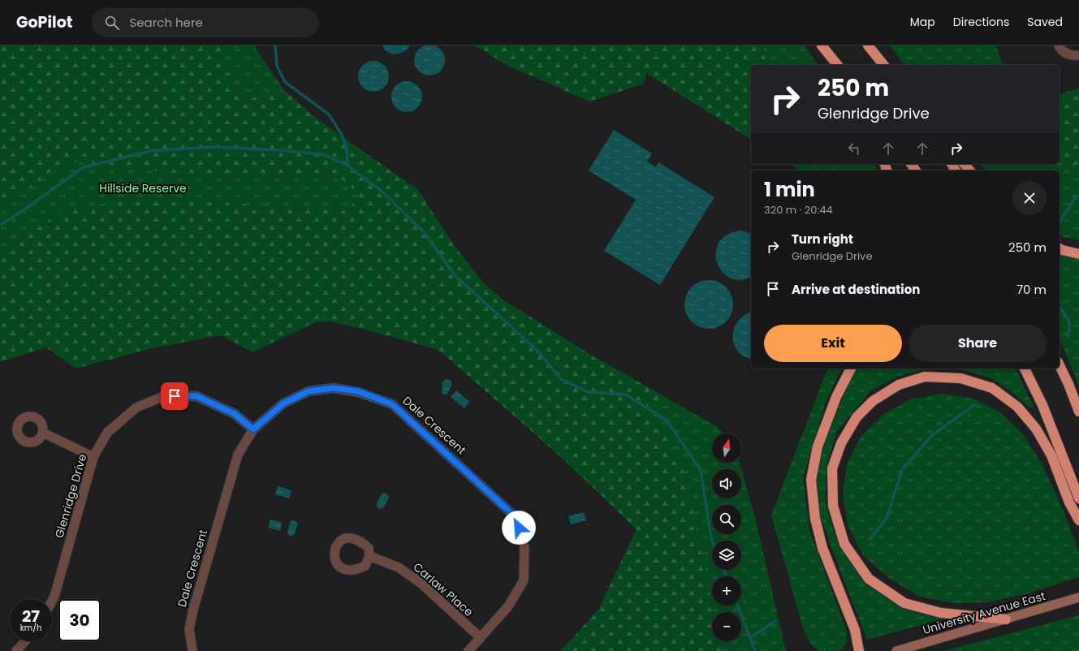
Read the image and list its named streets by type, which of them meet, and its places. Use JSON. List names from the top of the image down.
{
  "streets": {
    "main road": ["University Avenue East"],
    "street": ["Dale Crescent", "Glenridge Drive", "Carlaw Place"]
  },
  "crossings": [
    ["Dale Crescent", "Glenridge Drive"],
    ["Dale Crescent", "Carlaw Place"]
  ],
  "parks": ["Hillside Reserve"],
  "north": "top",
  "page": {
    "header": "GoPilot",
    "search": "Search here",
    "nav": ["Map", "Directions", "Saved"],
    "turn": ["250 m", "Glenridge Drive"],
    "heading": ["1 min", "320 m · 20:44"],
    "list": [
      {
        "name": "Turn right",
        "note": "Glenridge Drive",
        "value": "250 m"
      },
      {
        "name": "Arrive at destination",
        "value": "70 m"
      }
    ],
    "buttons": ["Exit", "Share"],
    "map_buttons": ["+", "−"],
    "speed": "27 km/h",
    "limit": "30"
  }
}
